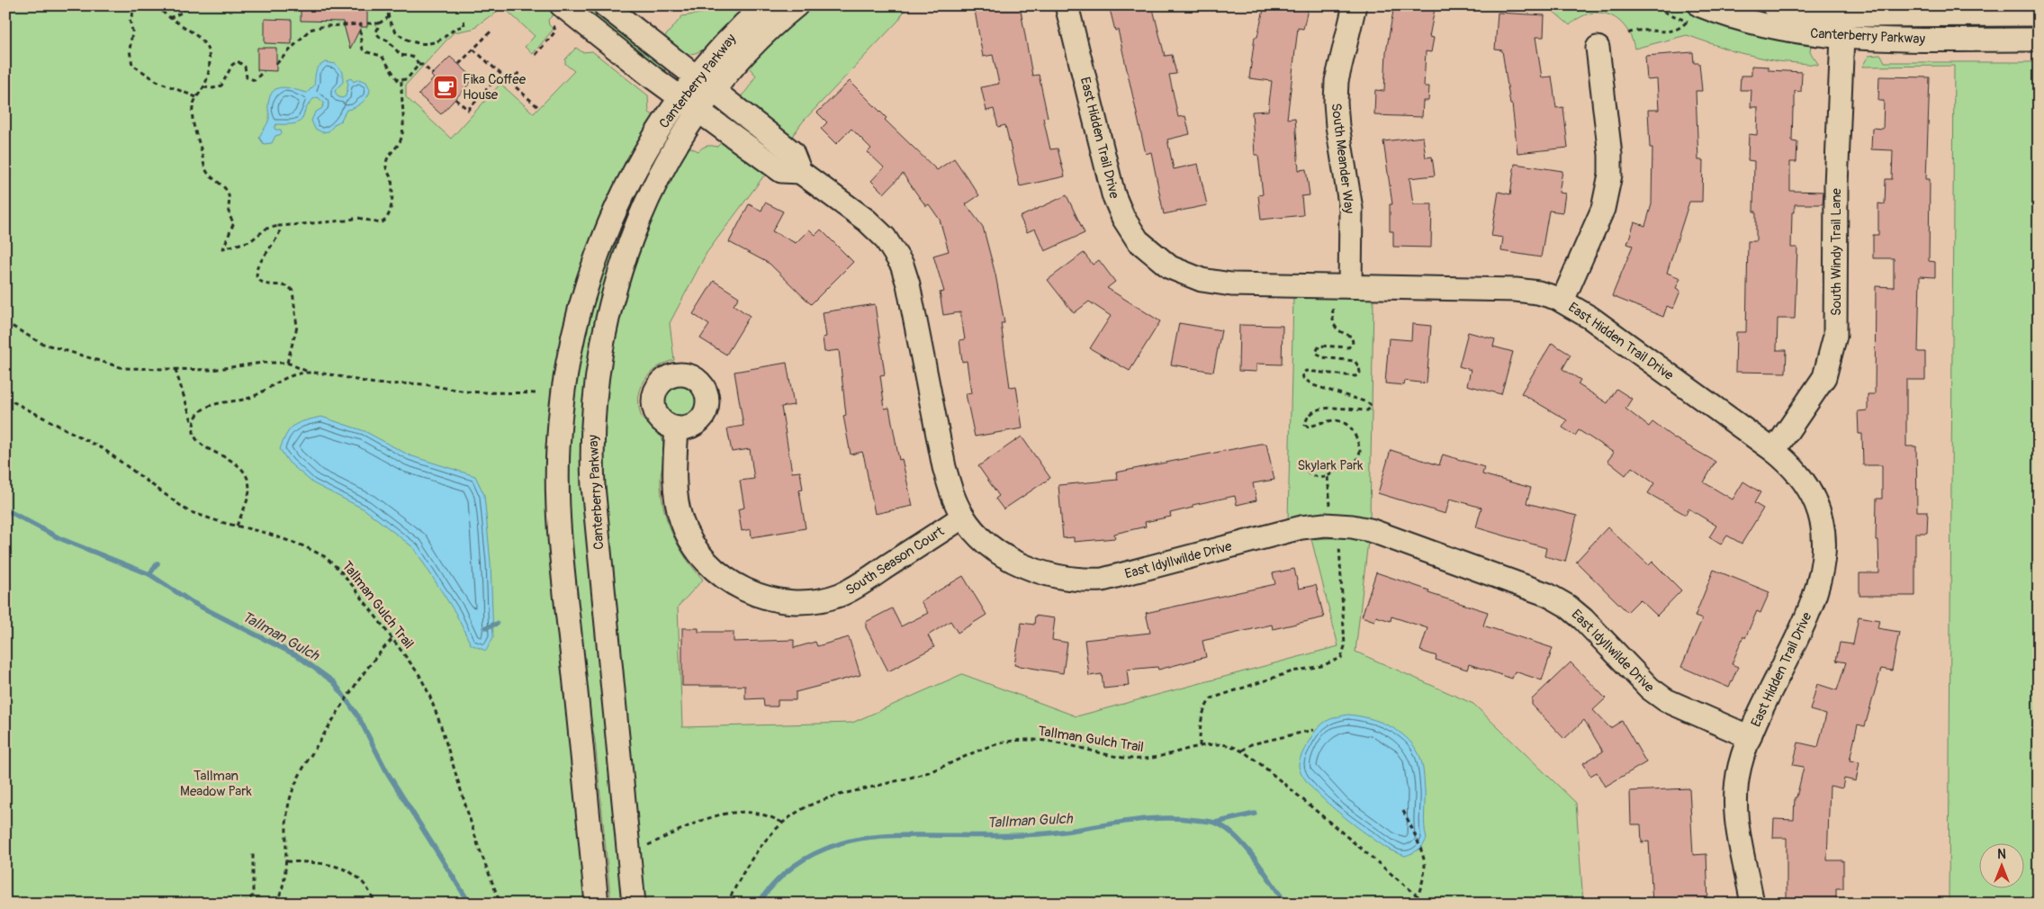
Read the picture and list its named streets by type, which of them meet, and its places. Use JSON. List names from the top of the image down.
{
  "streets": {
    "street": [
      "Canterberry Parkway",
      "East Hidden Trail Drive",
      "South Meander Way",
      "South Windy Trail Lane",
      "East Idyllwilde Drive",
      "South Season Court"
    ],
    "path": ["Tallman Gulch Trail"]
  },
  "crossings": [
    ["Canterberry Parkway", "South Windy Trail Lane"],
    ["Canterberry Parkway", "East Idyllwilde Drive"],
    ["East Hidden Trail Drive", "South Meander Way"],
    ["East Hidden Trail Drive", "South Windy Trail Lane"],
    ["East Hidden Trail Drive", "East Idyllwilde Drive"],
    ["East Idyllwilde Drive", "South Season Court"]
  ],
  "water": ["Tallman Gulch"],
  "parks": ["Skylark Park", "Tallman Meadow Park"],
  "places": {
    "cafe": ["Fika Coffee House"]
  },
  "north": "top"
}
